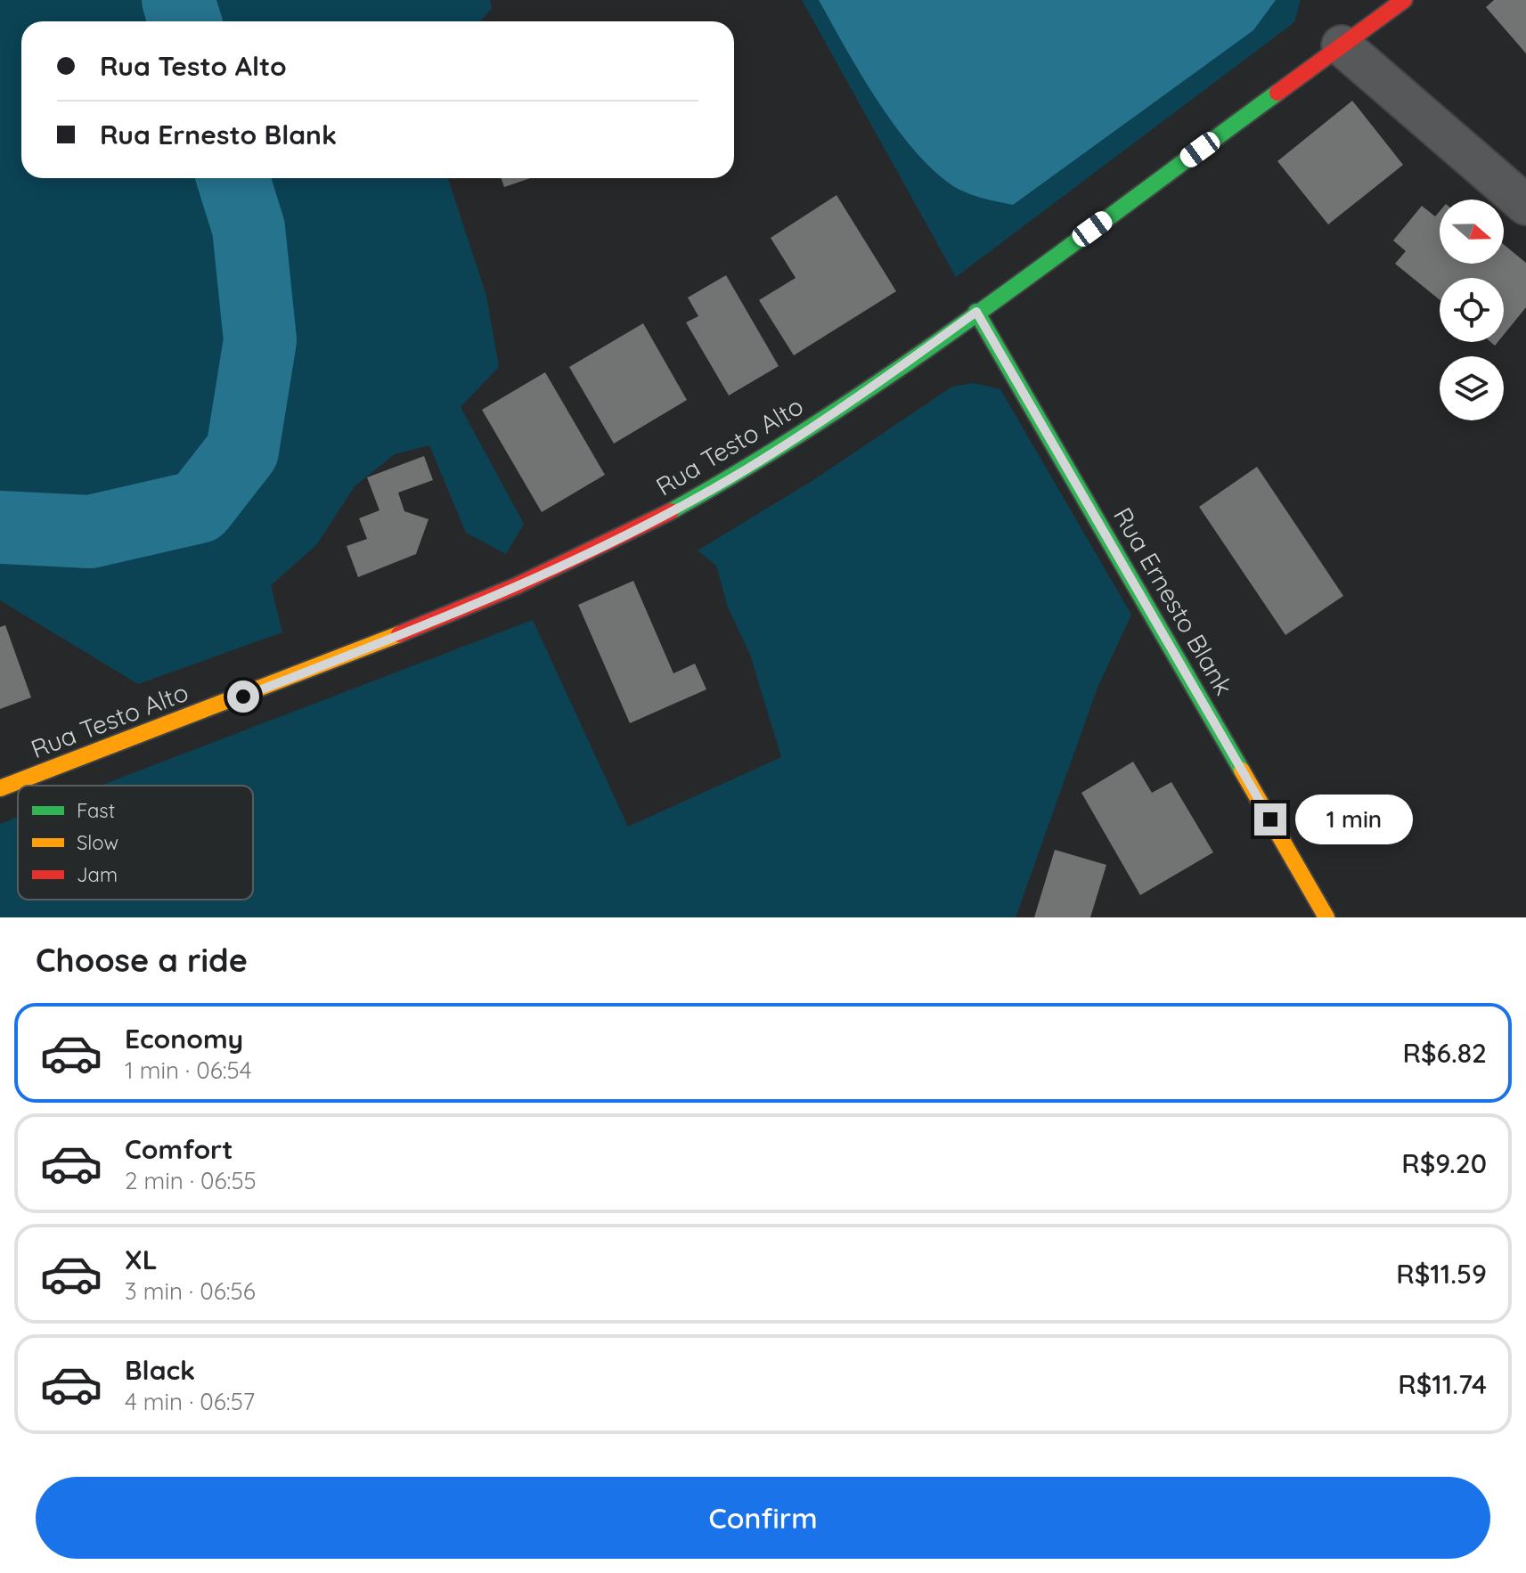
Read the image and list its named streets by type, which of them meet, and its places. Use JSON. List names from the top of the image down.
{
  "streets": {
    "main road": ["Rua Testo Alto", "Rua Ernesto Blank"]
  },
  "crossings": [
    ["Rua Testo Alto", "Rua Ernesto Blank"]
  ],
  "legend": ["Fast", "Slow", "Jam"],
  "north": "right",
  "page": {
    "banner": ["Rua Testo Alto", "Rua Ernesto Blank"],
    "bubble": "1 min",
    "heading": "Choose a ride",
    "list": [
      {
        "name": "Economy",
        "note": "1 min · 06:54",
        "value": "R$6.82"
      },
      {
        "name": "Comfort",
        "note": "2 min · 06:55",
        "value": "R$9.20"
      },
      {
        "name": "XL",
        "note": "3 min · 06:56",
        "value": "R$11.59"
      },
      {
        "name": "Black",
        "note": "4 min · 06:57",
        "value": "R$11.74"
      }
    ],
    "buttons": "Confirm"
  }
}
